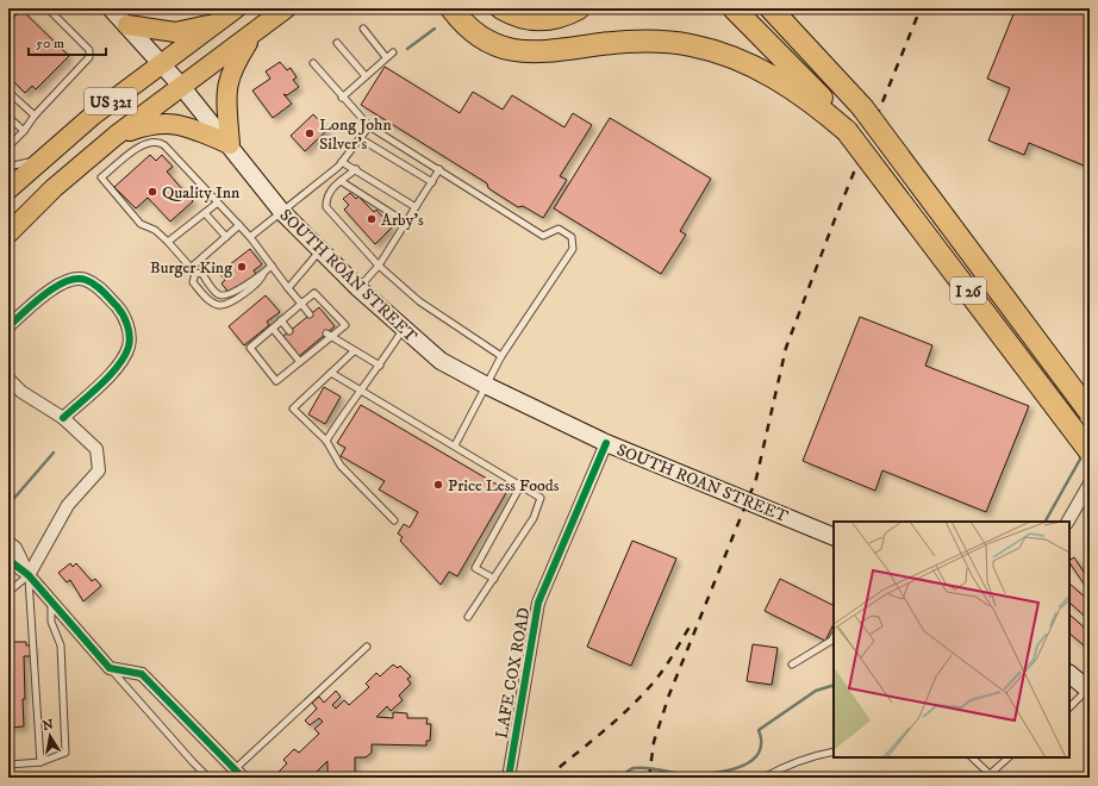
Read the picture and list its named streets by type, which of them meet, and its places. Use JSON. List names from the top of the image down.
{
  "streets": {
    "highway": ["US 321", "I 26"],
    "main road": ["SOUTH ROAN STREET"],
    "street": ["LAFE COX ROAD"]
  },
  "crossings": [
    ["US 321", "SOUTH ROAN STREET"],
    ["SOUTH ROAN STREET", "LAFE COX ROAD"]
  ],
  "places": [
    "Long John Silver's",
    "Quality Inn",
    "Arby's",
    "Burger King",
    "Price Less Foods"
  ],
  "scale_bar": "50 m",
  "north": "top"
}
